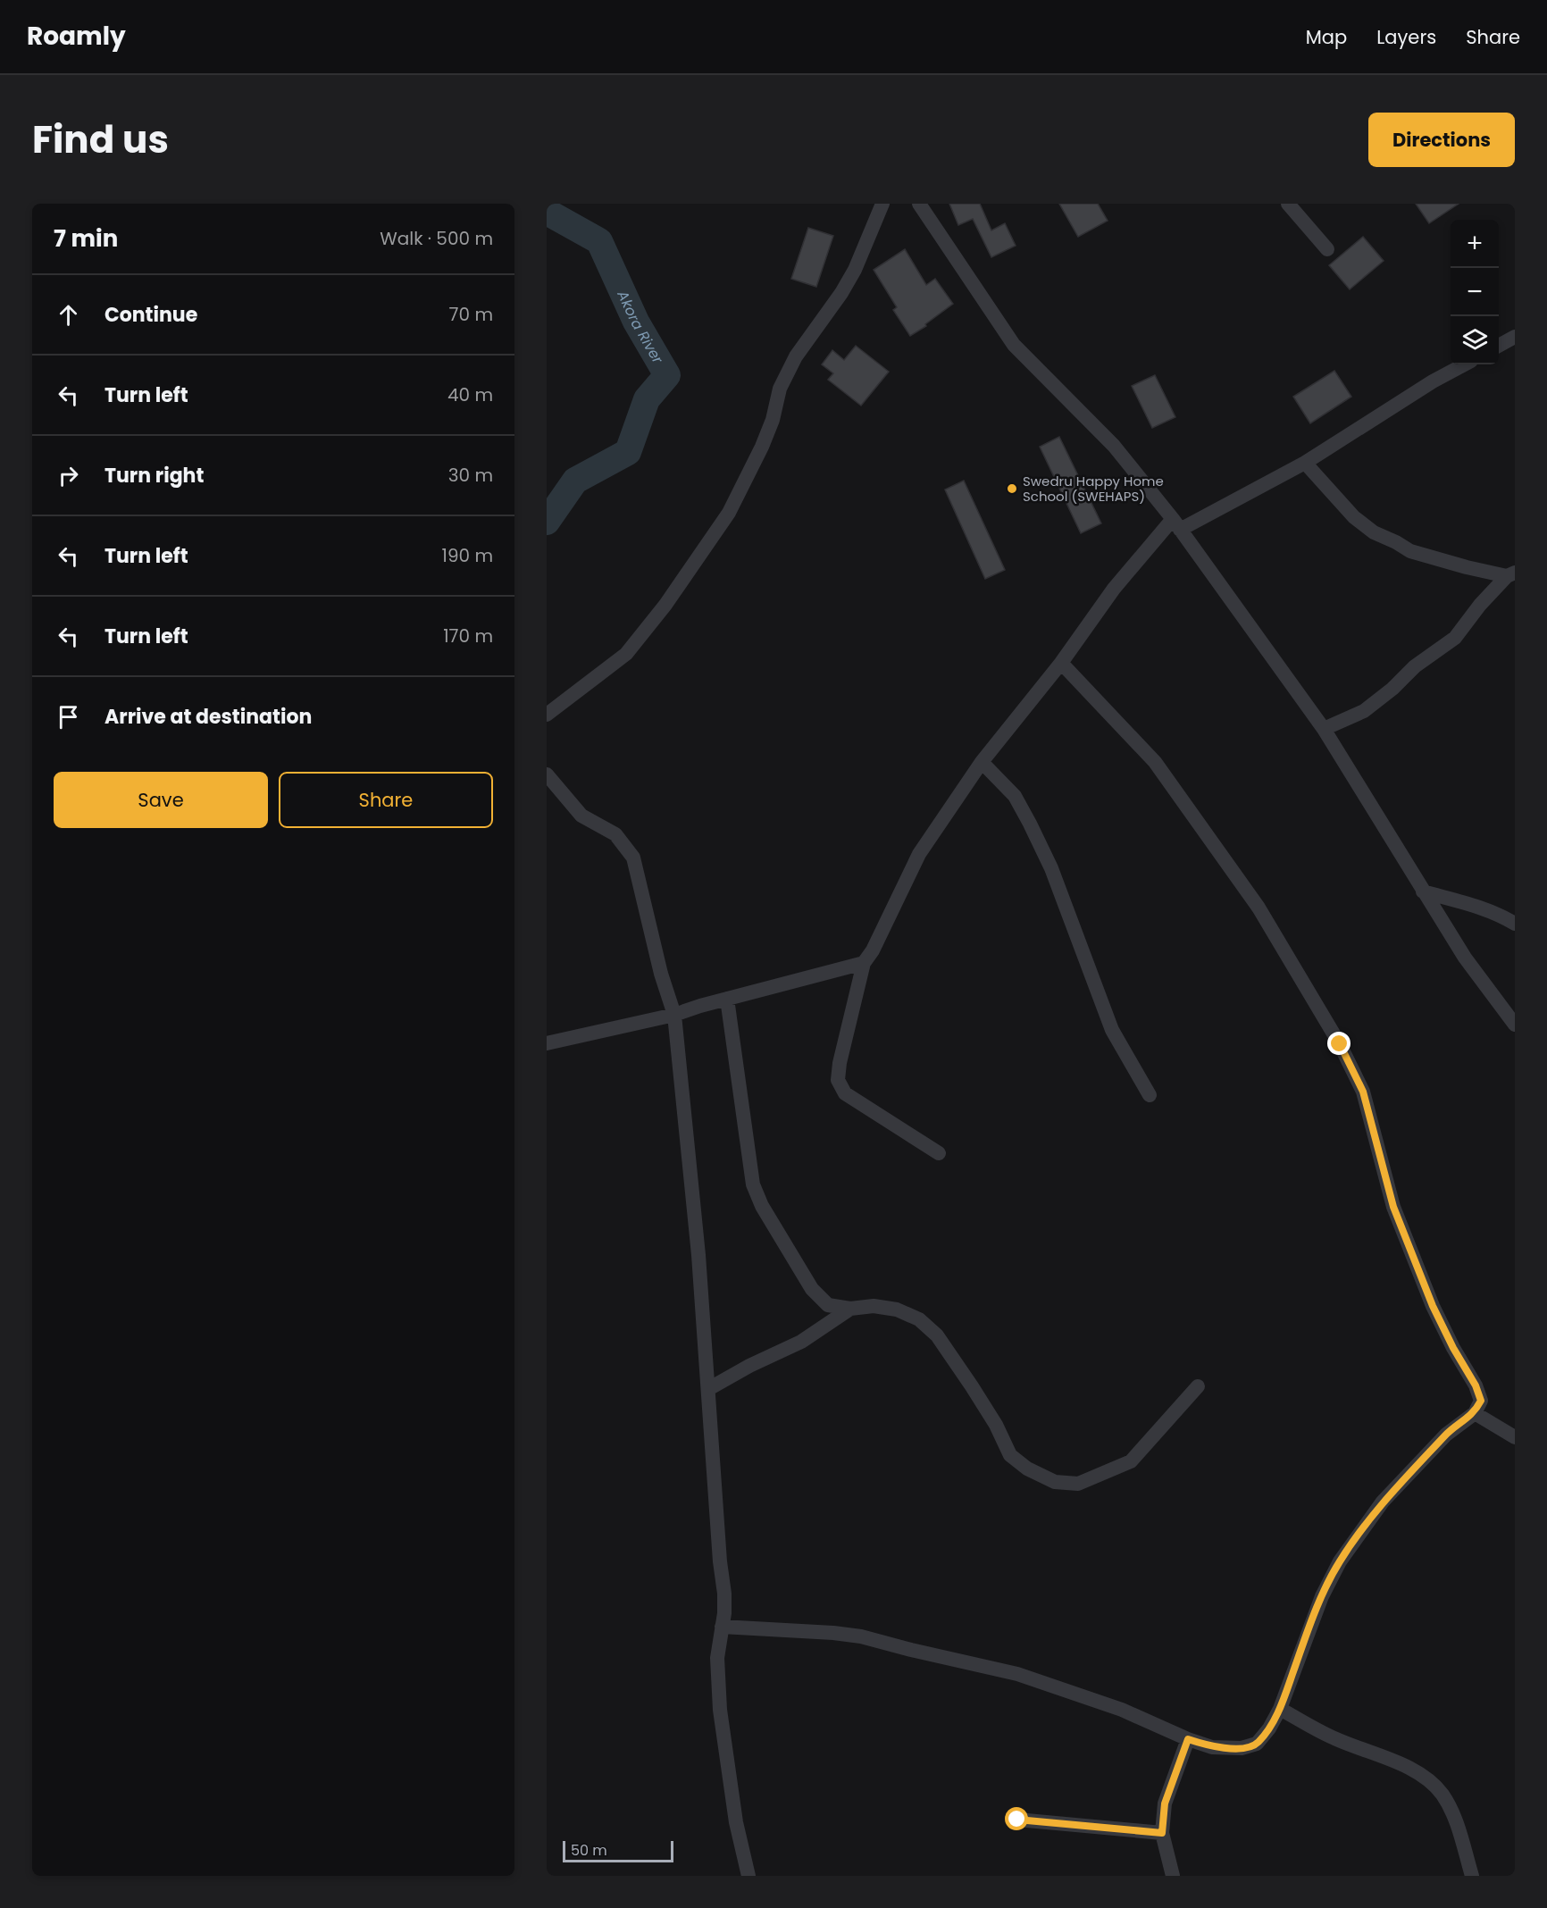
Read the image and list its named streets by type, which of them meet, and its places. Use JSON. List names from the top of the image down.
{
  "water": ["Akora River"],
  "places": ["Swedru Happy Home School (SWEHAPS)"],
  "scale_bar": "50 m",
  "page": {
    "header": "Roamly",
    "nav": ["Map", "Layers", "Share"],
    "title": "Find us",
    "buttons": [
      "Directions",
      ["Save", "Share"]
    ],
    "heading": ["7 min", "Walk · 500 m"],
    "map_buttons": ["+", "−"],
    "list": [
      ["Continue", "70 m"],
      ["Turn left", "40 m"],
      ["Turn right", "30 m"],
      ["Turn left", "190 m"],
      ["Turn left", "170 m"],
      "Arrive at destination"
    ],
    "scale": "50 m"
  }
}
